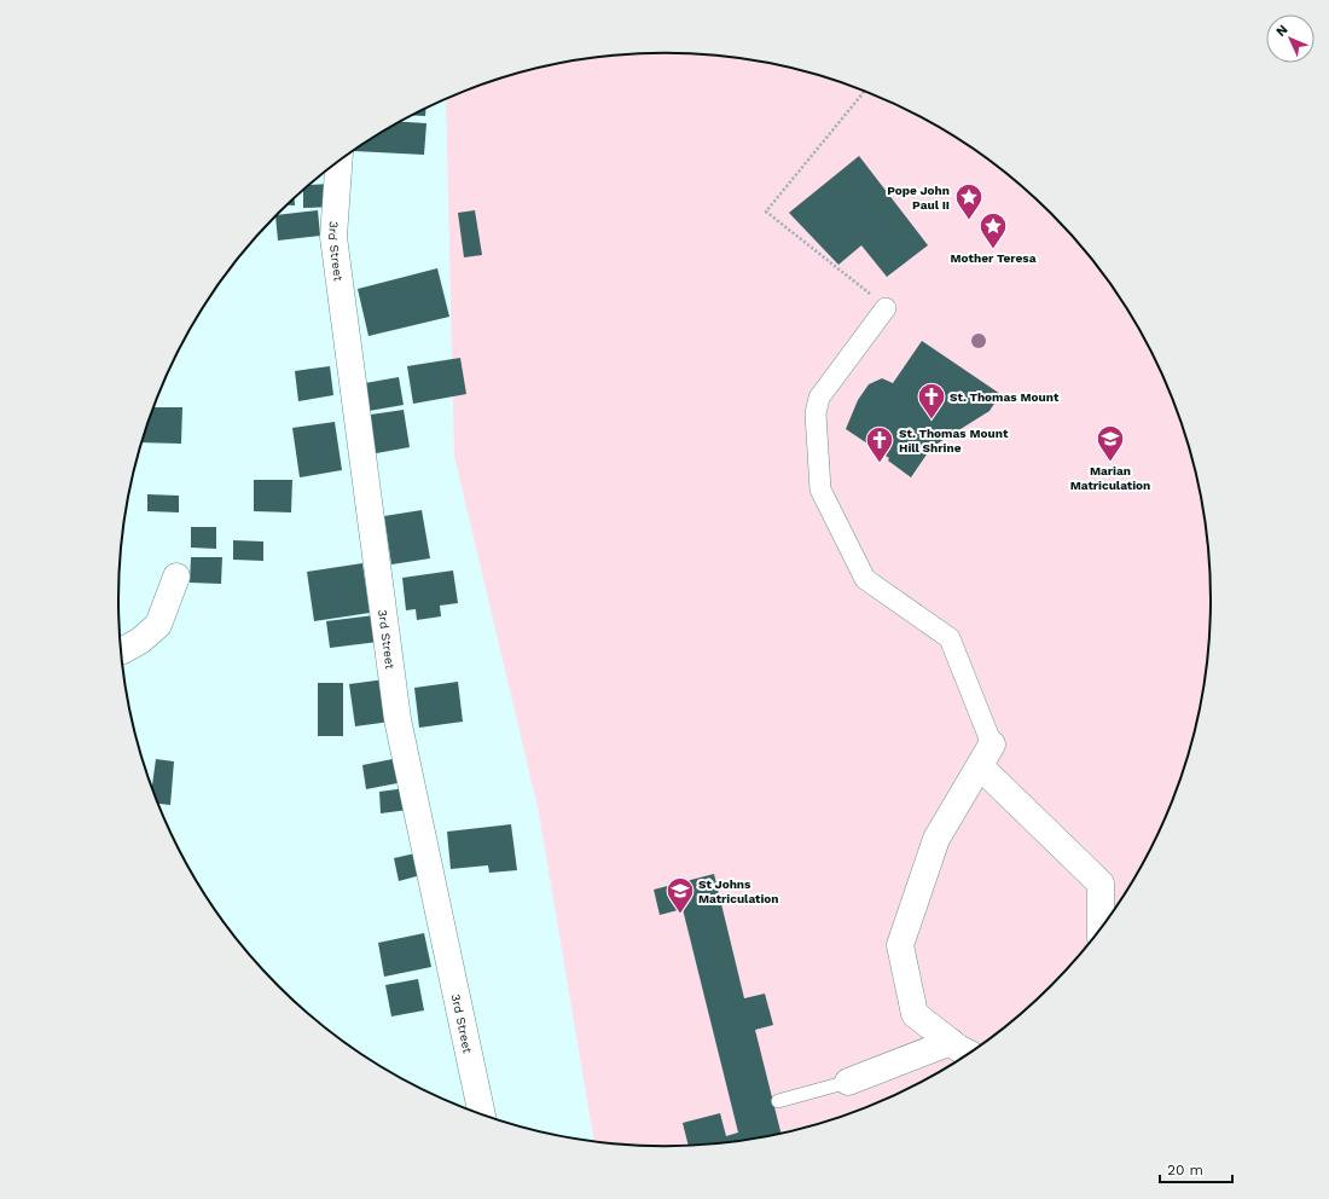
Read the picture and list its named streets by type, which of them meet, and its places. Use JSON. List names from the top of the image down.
{
  "streets": {
    "street": ["3rd Street"]
  },
  "places": {
    "place": ["Pope John Paul II", "Mother Teresa"],
    "church": ["St. Thomas Mount", "St. Thomas Mount Hill Shrine"],
    "school or university": ["Marian Matriculation", "St Johns Matriculation"]
  },
  "scale_bar": "20 m",
  "north": "top left"
}
